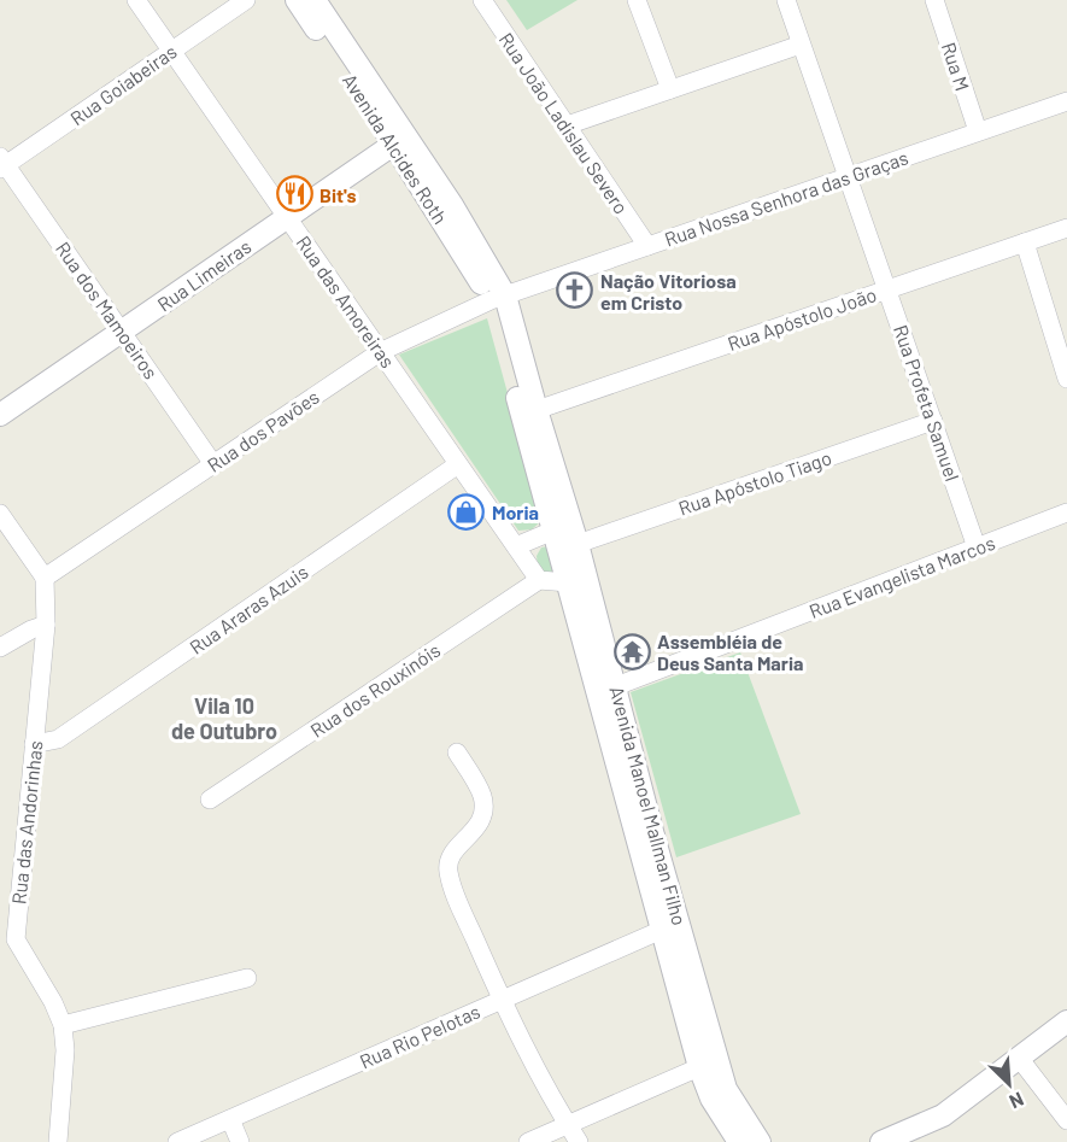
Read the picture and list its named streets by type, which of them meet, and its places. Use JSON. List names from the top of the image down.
{
  "streets": {
    "street": [
      "Rua M",
      "Rua Goiabeiras",
      "Rua João Ladislau Severo",
      "Avenida Alcides Roth",
      "Rua Nossa Senhora das Graças",
      "Rua Limeiras",
      "Rua das Amoreiras",
      "Rua dos Mamoeiros",
      "Rua Apóstolo João",
      "Rua Profeta Samuel",
      "Rua dos Pavões",
      "Rua Apóstolo Tiago",
      "Rua Evangelista Marcos",
      "Rua Araras Azuis",
      "Rua dos Rouxinóis",
      "Avenida Manoel Mallman Filho",
      "Rua das Andorinhas",
      "Rua Rio Pelotas"
    ]
  },
  "crossings": [
    ["Rua M", "Rua Nossa Senhora das Graças"],
    ["Rua Goiabeiras", "Rua das Amoreiras"],
    ["Rua Goiabeiras", "Rua dos Mamoeiros"],
    ["Rua João Ladislau Severo", "Rua Nossa Senhora das Graças"],
    ["Avenida Alcides Roth", "Rua Nossa Senhora das Graças"],
    ["Avenida Alcides Roth", "Rua Limeiras"],
    ["Avenida Alcides Roth", "Rua dos Pavões"],
    ["Avenida Alcides Roth", "Avenida Manoel Mallman Filho"],
    ["Rua Nossa Senhora das Graças", "Rua Profeta Samuel"],
    ["Rua Nossa Senhora das Graças", "Rua dos Pavões"],
    ["Rua Nossa Senhora das Graças", "Avenida Manoel Mallman Filho"],
    ["Rua Limeiras", "Rua das Amoreiras"],
    ["Rua Limeiras", "Rua dos Mamoeiros"],
    ["Rua das Amoreiras", "Rua dos Pavões"],
    ["Rua das Amoreiras", "Rua Araras Azuis"],
    ["Rua das Amoreiras", "Rua dos Rouxinóis"],
    ["Rua dos Mamoeiros", "Rua dos Pavões"],
    ["Rua Apóstolo João", "Rua Profeta Samuel"],
    ["Rua Apóstolo João", "Avenida Manoel Mallman Filho"],
    ["Rua Profeta Samuel", "Rua Apóstolo Tiago"],
    ["Rua Profeta Samuel", "Rua Evangelista Marcos"],
    ["Rua dos Pavões", "Avenida Manoel Mallman Filho"],
    ["Rua dos Pavões", "Rua das Andorinhas"],
    ["Rua Apóstolo Tiago", "Avenida Manoel Mallman Filho"],
    ["Rua Evangelista Marcos", "Avenida Manoel Mallman Filho"],
    ["Rua Araras Azuis", "Rua das Andorinhas"],
    ["Avenida Manoel Mallman Filho", "Rua Rio Pelotas"]
  ],
  "districts": ["Vila 10 de Outubro"],
  "places": {
    "restaurant": ["Bit's"],
    "church": ["Nação Vitoriosa em Cristo"],
    "shop": ["Moria"],
    "temple": ["Assembléia de Deus Santa Maria"]
  },
  "north": "bottom right"
}
